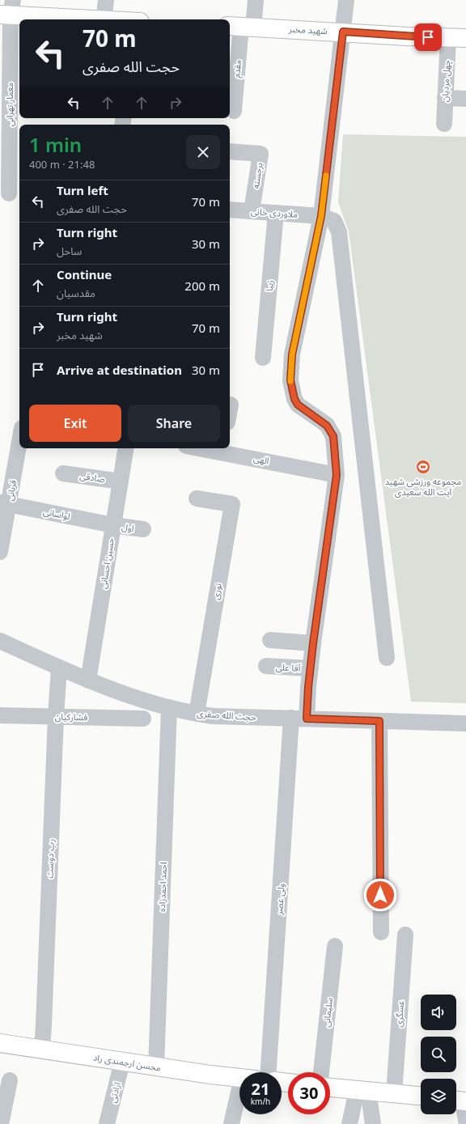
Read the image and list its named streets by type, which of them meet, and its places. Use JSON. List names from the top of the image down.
{
  "streets": {
    "main road": ["شهید مخبر", "محسن ارجمندی راد"],
    "street": [
      "مقدم",
      "چهل مردیان",
      "معمار تهرانی",
      "برجسته",
      "ملاوردی خانی",
      "زیبا",
      "الهی",
      "صادقی",
      "قربانی",
      "لواسانی",
      "اول",
      "حسین احسانی",
      "نوری",
      "آقا علی",
      "حجت الله صفری",
      "فشارکیان",
      "رب دوست",
      "احمد احمدزاده",
      "ولی عصر",
      "سلیمانی",
      "عسگری",
      "ارادتی"
    ]
  },
  "crossings": [
    ["شهید مخبر", "مقدم"],
    ["شهید مخبر", "چهل مردیان"],
    ["شهید مخبر", "ولی عصر"],
    ["برجسته", "ملاوردی خانی"],
    ["ملاوردی خانی", "زیبا"],
    ["ملاوردی خانی", "ولی عصر"],
    ["الهی", "ولی عصر"],
    ["صادقی", "حسین احسانی"],
    ["قربانی", "لواسانی"],
    ["لواسانی", "اول"],
    ["لواسانی", "حسین احسانی"],
    ["اول", "حسین احسانی"],
    ["حسین احسانی", "حجت الله صفری"],
    ["نوری", "حجت الله صفری"],
    ["آقا علی", "ولی عصر"],
    ["حجت الله صفری", "رب دوست"],
    ["حجت الله صفری", "احمد احمدزاده"],
    ["حجت الله صفری", "ولی عصر"],
    ["فشارکیان", "رب دوست"],
    ["رب دوست", "محسن ارجمندی راد"],
    ["احمد احمدزاده", "محسن ارجمندی راد"],
    ["محسن ارجمندی راد", "ارادتی"]
  ],
  "places": {
    "sports": ["مجموعه ورزشی شهید آیت‌ الله سعیدی"]
  },
  "page": {
    "turn": ["70 m", "حجت الله صفری"],
    "heading": ["1 min", "400 m · 21:48"],
    "list": [
      {
        "name": "Turn left",
        "note": "حجت الله صفری",
        "value": "70 m"
      },
      {
        "name": "Turn right",
        "note": "ساحل",
        "value": "30 m"
      },
      {
        "name": "Continue",
        "note": "مقدسیان",
        "value": "200 m"
      },
      {
        "name": "Turn right",
        "note": "شهید مخبر",
        "value": "70 m"
      },
      {
        "name": "Arrive at destination",
        "value": "30 m"
      }
    ],
    "buttons": ["Exit", "Share"],
    "speed": "21 km/h",
    "limit": "30"
  }
}
